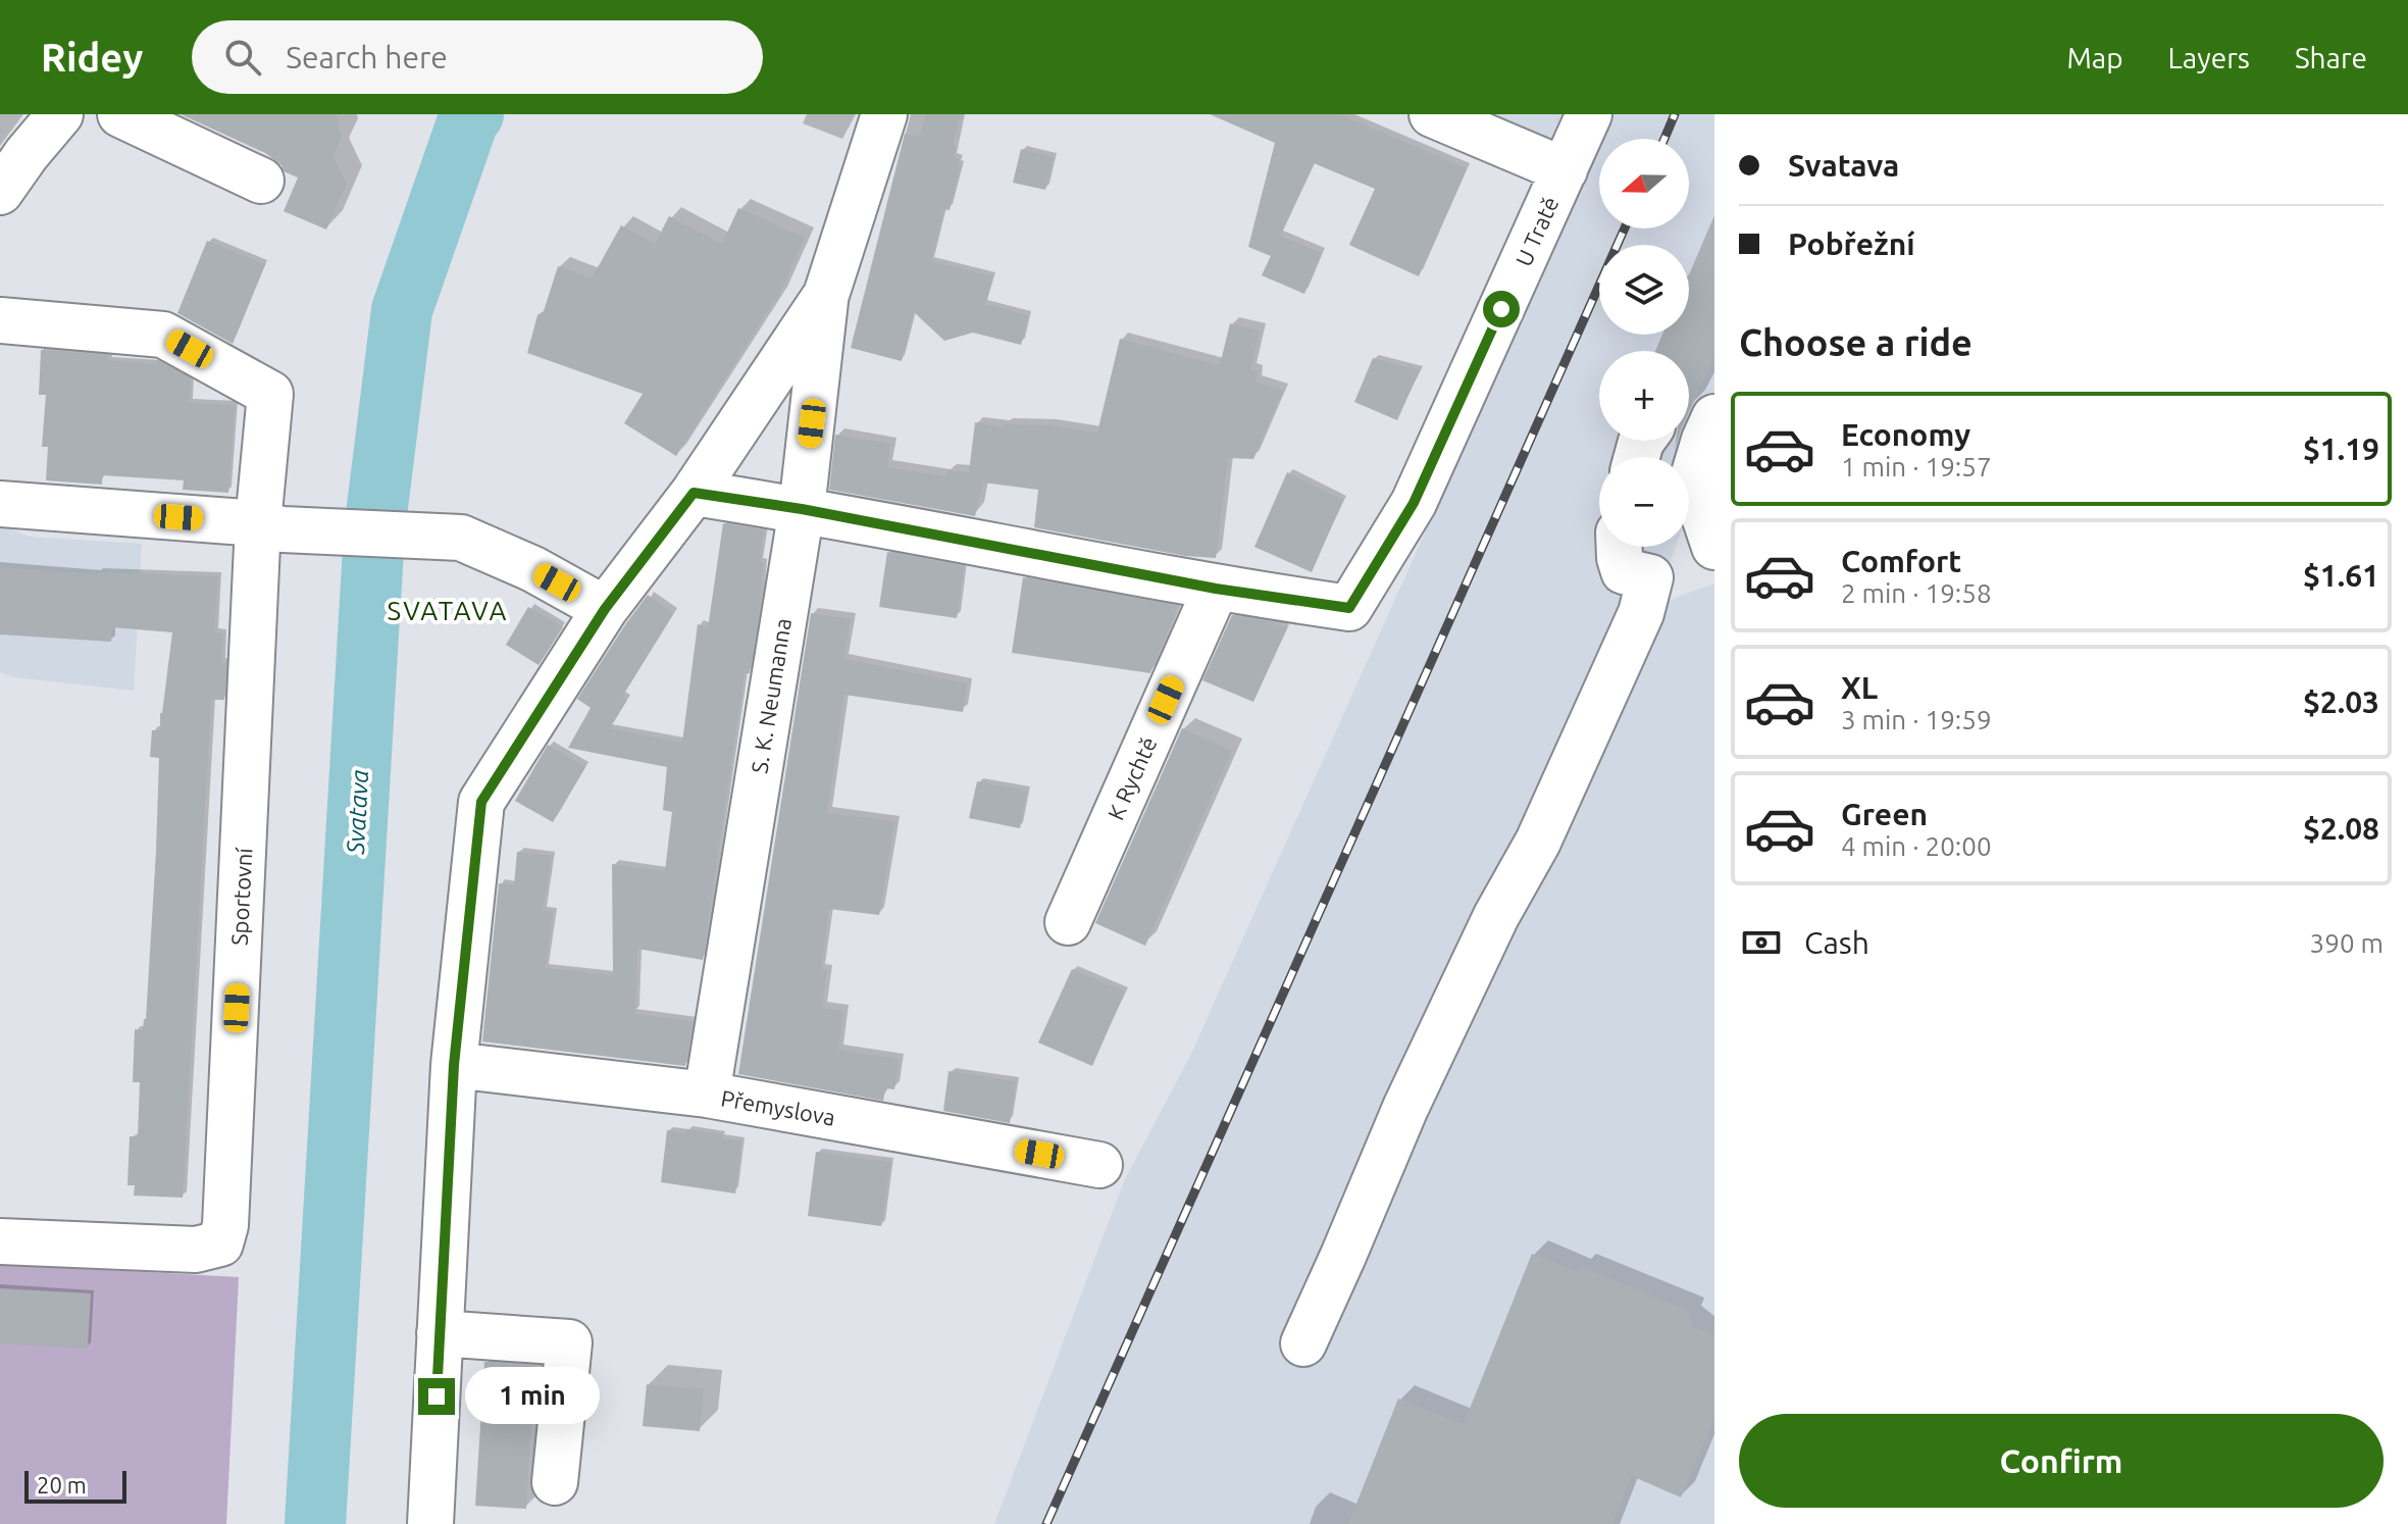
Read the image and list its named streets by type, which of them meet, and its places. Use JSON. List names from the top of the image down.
{
  "streets": {
    "street": [
      "U Tratě",
      "S. K. Neumanna",
      "K Rychtě",
      "Sportovní",
      "Přemyslova"
    ]
  },
  "crossings": [
    ["U Tratě", "K Rychtě"],
    ["S. K. Neumanna", "Přemyslova"]
  ],
  "districts": ["SVATAVA"],
  "water": ["Svatava"],
  "scale_bar": "20 m",
  "north": "left",
  "page": {
    "header": "Ridey",
    "search": "Search here",
    "nav": ["Map", "Layers", "Share"],
    "banner": ["Svatava", "Pobřežní"],
    "map_buttons": ["+", "−"],
    "heading": "Choose a ride",
    "list": [
      {
        "name": "Economy",
        "note": "1 min · 19:57",
        "value": "$1.19"
      },
      {
        "name": "Comfort",
        "note": "2 min · 19:58",
        "value": "$1.61"
      },
      {
        "name": "XL",
        "note": "3 min · 19:59",
        "value": "$2.03"
      },
      {
        "name": "Green",
        "note": "4 min · 20:00",
        "value": "$2.08"
      }
    ],
    "pay": ["Cash", "390 m"],
    "bubble": "1 min",
    "buttons": "Confirm",
    "scale": "20 m"
  }
}
